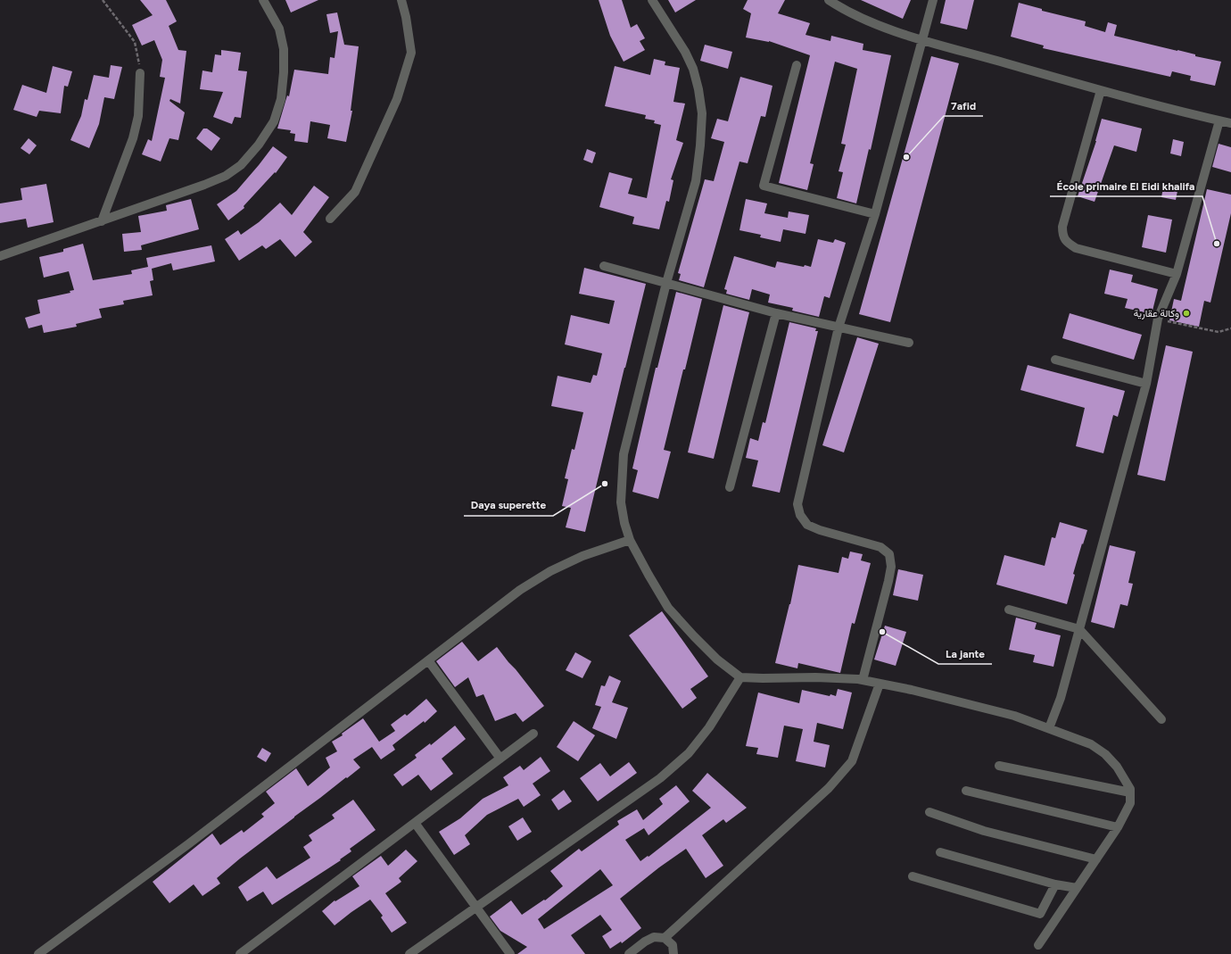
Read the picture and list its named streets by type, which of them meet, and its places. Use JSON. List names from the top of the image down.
{
  "places": [
    "7afid",
    "École primaire El Eidi khalifa",
    "وكالة عقارية",
    "Daya superette",
    "La jante"
  ]
}
